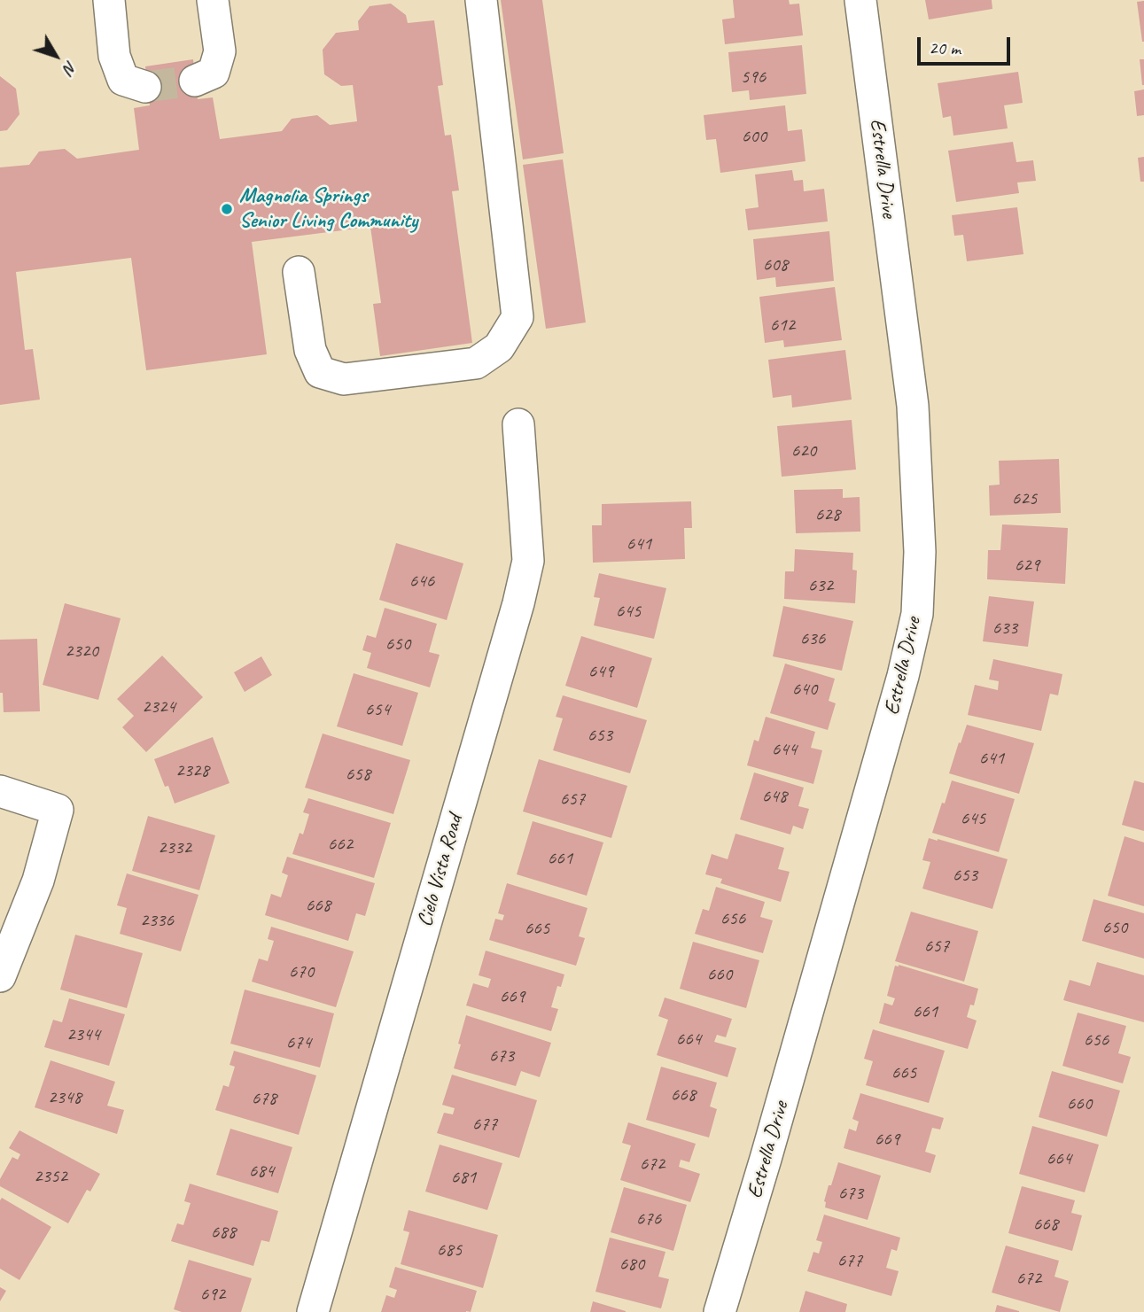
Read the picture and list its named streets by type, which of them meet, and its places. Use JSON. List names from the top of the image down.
{
  "streets": {
    "street": ["Estrella Drive", "Cielo Vista Road"]
  },
  "places": ["Magnolia Springs Senior Living Community"],
  "house_numbers": [
    "596",
    "600",
    "608",
    "612",
    "620",
    "625",
    "628",
    "641",
    "629",
    "646",
    "632",
    "645",
    "633",
    "636",
    "650",
    "2320",
    "649",
    "640",
    "2324",
    "654",
    "653",
    "644",
    "641",
    "2328",
    "658",
    "648",
    "657",
    "645",
    "662",
    "2332",
    "661",
    "653",
    "668",
    "656",
    "2336",
    "650",
    "665",
    "657",
    "670",
    "660",
    "669",
    "661",
    "2344",
    "664",
    "656",
    "674",
    "673",
    "665",
    "668",
    "2348",
    "678",
    "660",
    "677",
    "669",
    "664",
    "672",
    "684",
    "2352",
    "681",
    "673",
    "676",
    "668",
    "688",
    "685",
    "677",
    "680",
    "672",
    "692"
  ],
  "scale_bar": "20 m",
  "north": "bottom right"
}
